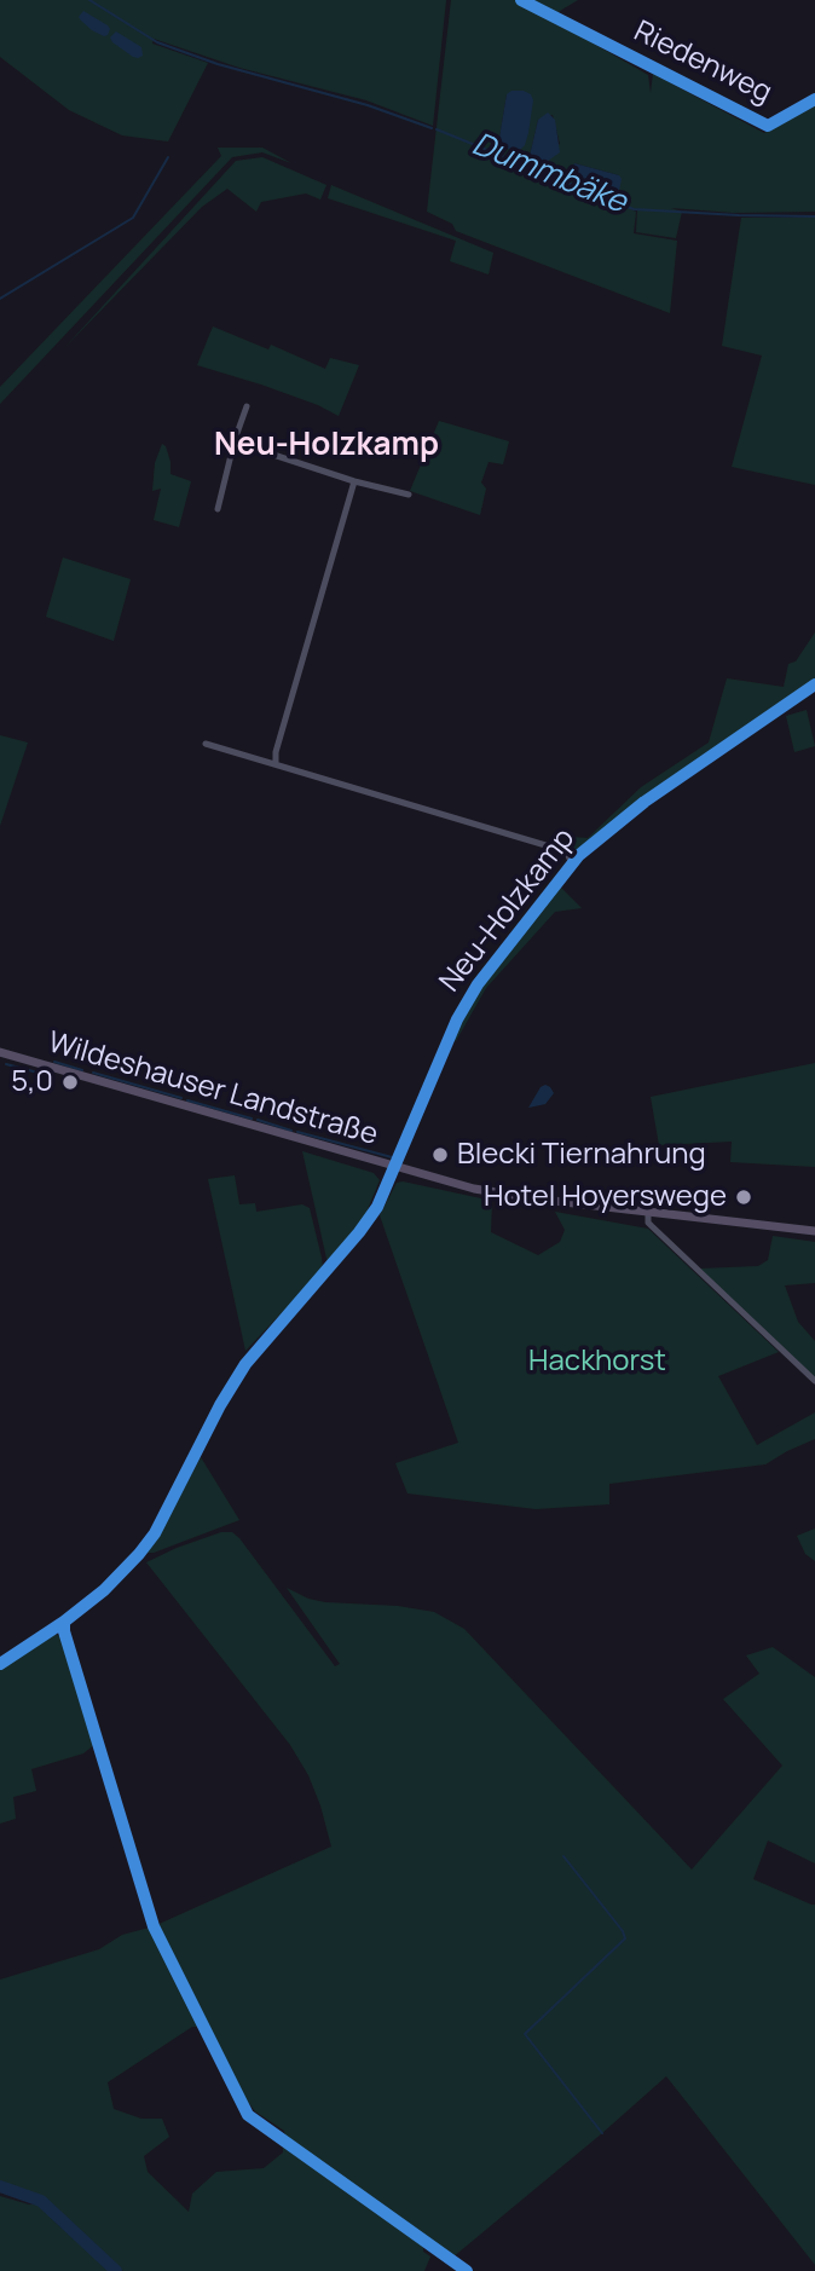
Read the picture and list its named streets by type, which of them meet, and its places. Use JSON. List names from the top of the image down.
{
  "streets": {
    "main road": ["Wildeshauser Landstraße"],
    "street": ["Riedenweg", "Neu-Holzkamp"]
  },
  "crossings": [
    ["Neu-Holzkamp", "Wildeshauser Landstraße"]
  ],
  "districts": ["Neu-Holzkamp"],
  "water": ["Dummbäke"],
  "parks": ["Hackhorst"],
  "places": ["5,0", "Blecki Tiernahrung", "Hotel Hoyerswege"]
}
